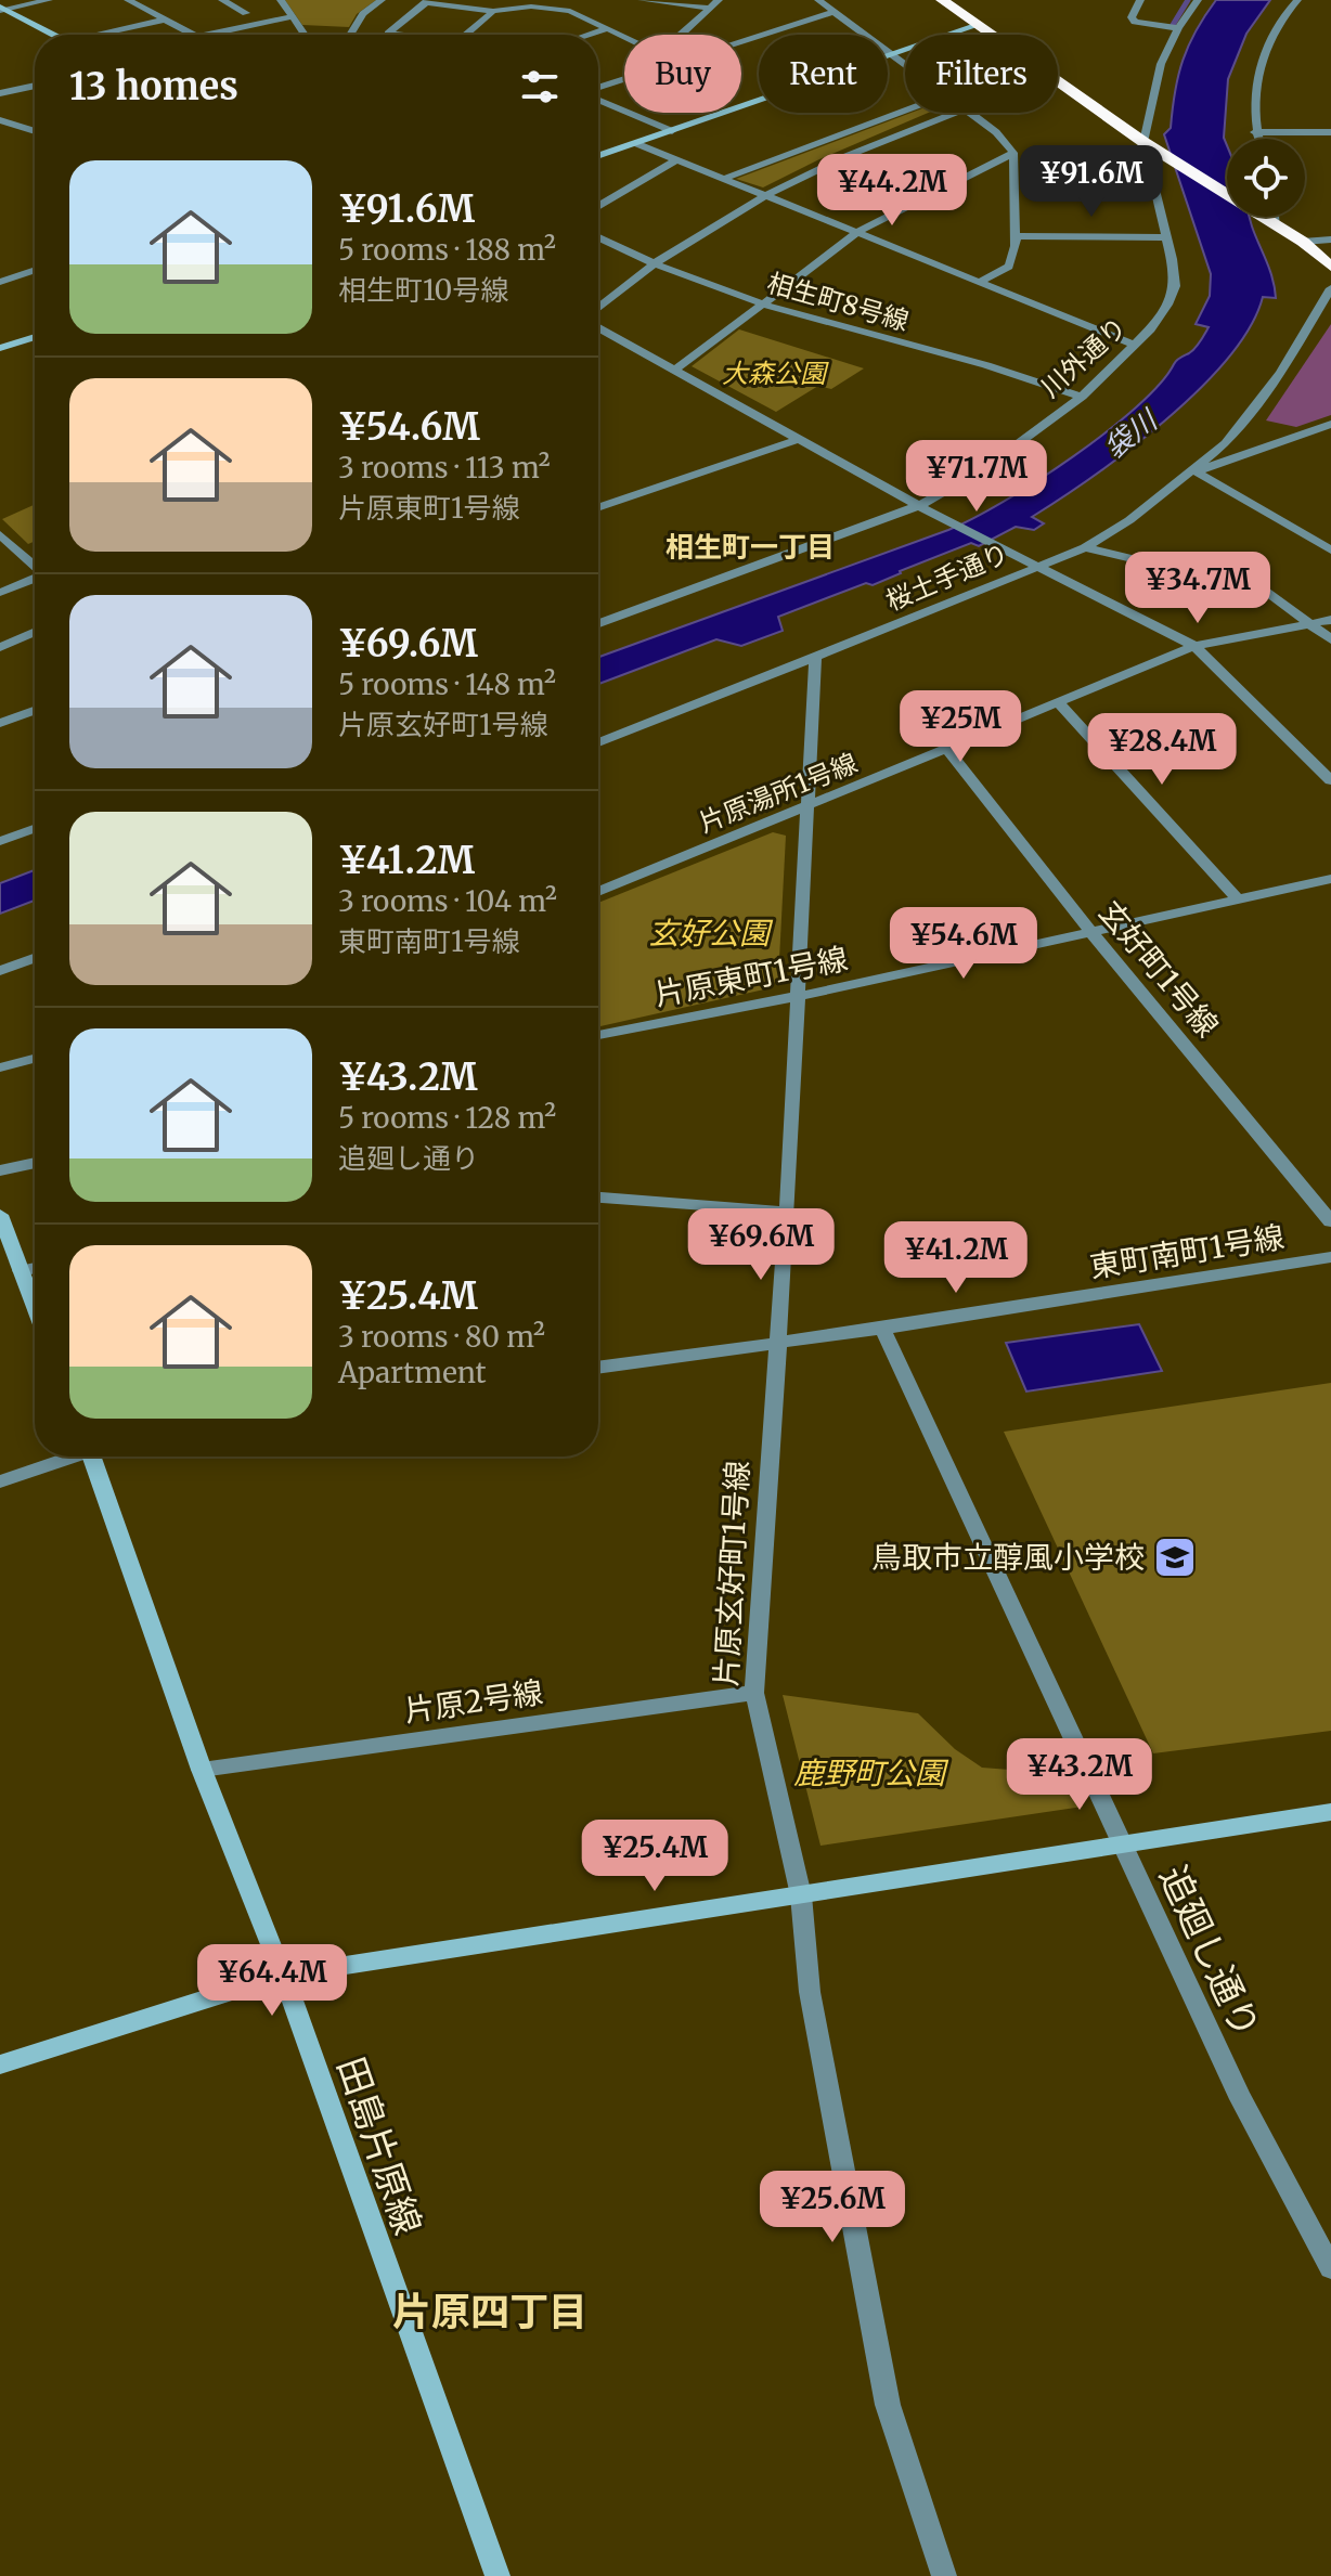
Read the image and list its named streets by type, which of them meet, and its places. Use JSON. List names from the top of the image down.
{
  "streets": {
    "main road": ["田島片原線"],
    "street": [
      "相生町8号線",
      "川外通り",
      "桜土手通り",
      "片原湯所1号線",
      "玄好町1号線",
      "片原東町1号線",
      "東町南町1号線",
      "片原玄好町1号線",
      "片原2号線",
      "追廻し通り"
    ]
  },
  "crossings": [
    ["相生町8号線", "川外通り"],
    ["桜土手通り", "片原玄好町1号線"],
    ["片原湯所1号線", "玄好町1号線"],
    ["片原湯所1号線", "片原玄好町1号線"],
    ["玄好町1号線", "片原東町1号線"],
    ["片原東町1号線", "片原玄好町1号線"],
    ["東町南町1号線", "片原玄好町1号線"],
    ["東町南町1号線", "追廻し通り"],
    ["片原玄好町1号線", "片原2号線"],
    ["片原2号線", "田島片原線"]
  ],
  "districts": ["相生町一丁目", "片原四丁目"],
  "water": ["袋川"],
  "parks": ["大森公園", "玄好公園", "鹿野町公園"],
  "places": {
    "school or university": ["鳥取市立醇風小学校"]
  },
  "page": {
    "chip": ["Buy", "Rent", "Filters"],
    "heading": "13 homes",
    "list": [
      {
        "name": "¥91.6M",
        "note": "5 rooms · 188 m² · 相生町10号線"
      },
      {
        "name": "¥54.6M",
        "note": "3 rooms · 113 m² · 片原東町1号線"
      },
      {
        "name": "¥69.6M",
        "note": "5 rooms · 148 m² · 片原玄好町1号線"
      },
      {
        "name": "¥41.2M",
        "note": "3 rooms · 104 m² · 東町南町1号線"
      },
      {
        "name": "¥43.2M",
        "note": "5 rooms · 128 m² · 追廻し通り"
      },
      {
        "name": "¥25.4M",
        "note": "3 rooms · 80 m² · Apartment"
      }
    ],
    "price": [
      "¥91.6M",
      "¥44.2M",
      "¥71.7M",
      "¥34.7M",
      "¥25M",
      "¥28.4M",
      "¥54.6M",
      "¥69.6M",
      "¥41.2M",
      "¥43.2M",
      "¥25.4M",
      "¥64.4M",
      "¥25.6M"
    ]
  }
}
